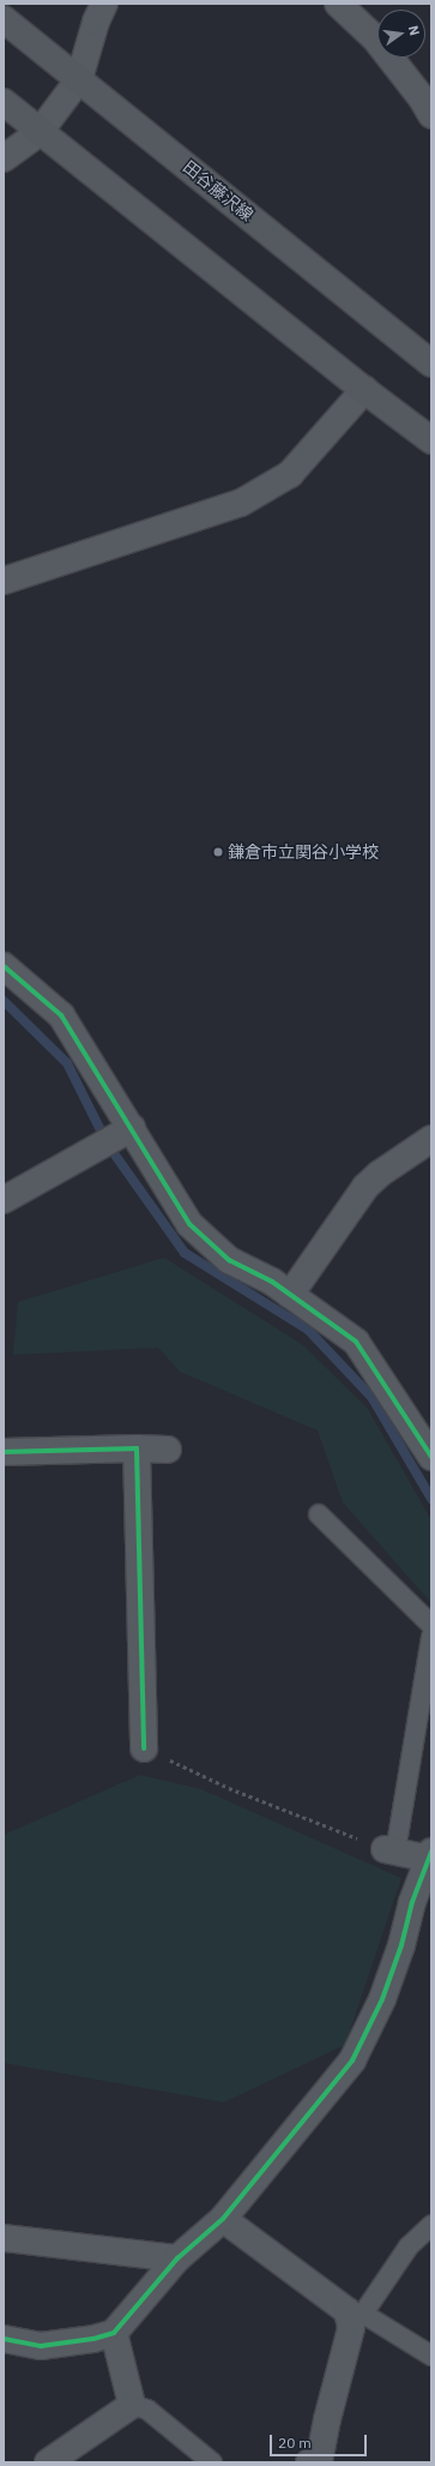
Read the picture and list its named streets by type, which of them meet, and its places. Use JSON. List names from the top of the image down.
{
  "streets": {
    "main road": ["田谷藤沢線"]
  },
  "places": ["鎌倉市立関谷小学校"],
  "scale_bar": "20 m",
  "north": "right"
}
